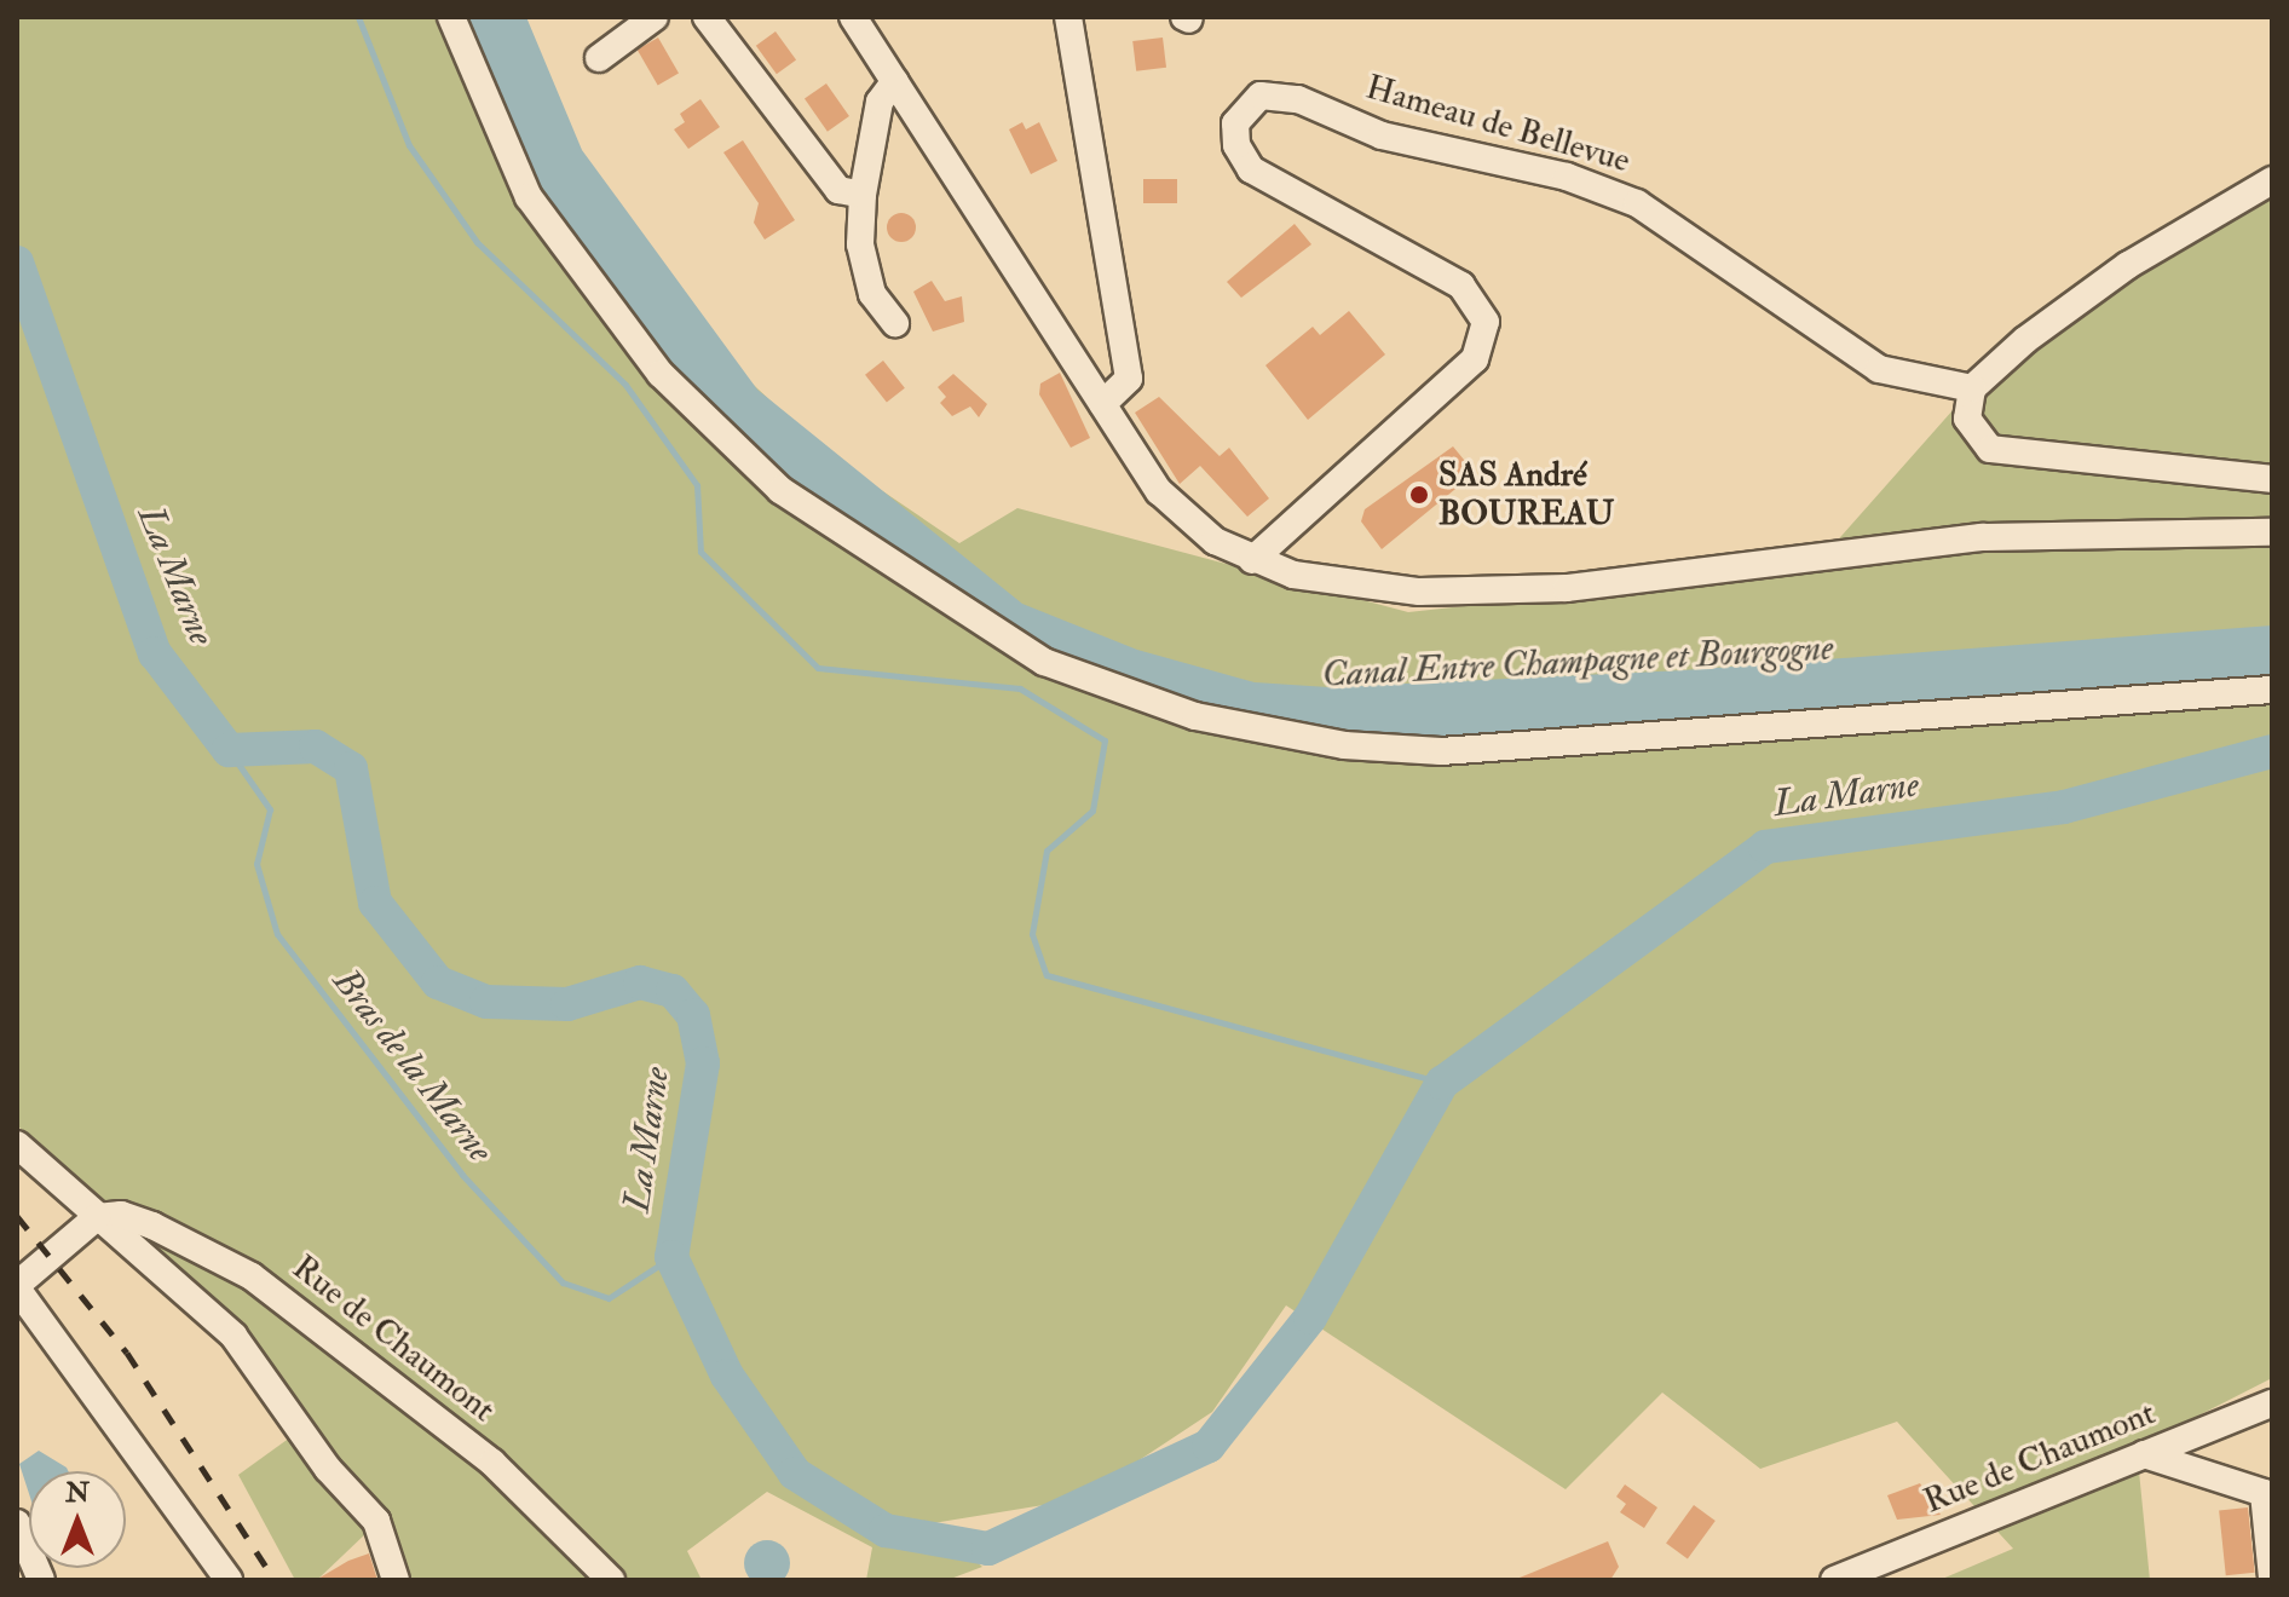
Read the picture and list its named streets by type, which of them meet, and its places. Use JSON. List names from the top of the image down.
{
  "streets": {
    "street": ["Hameau de Bellevue", "Rue de Chaumont"]
  },
  "water": ["La Marne", "Canal Entre Champagne et Bourgogne", "Bras de la Marne"],
  "places": ["SAS André BOUREAU"],
  "north": "top"
}
